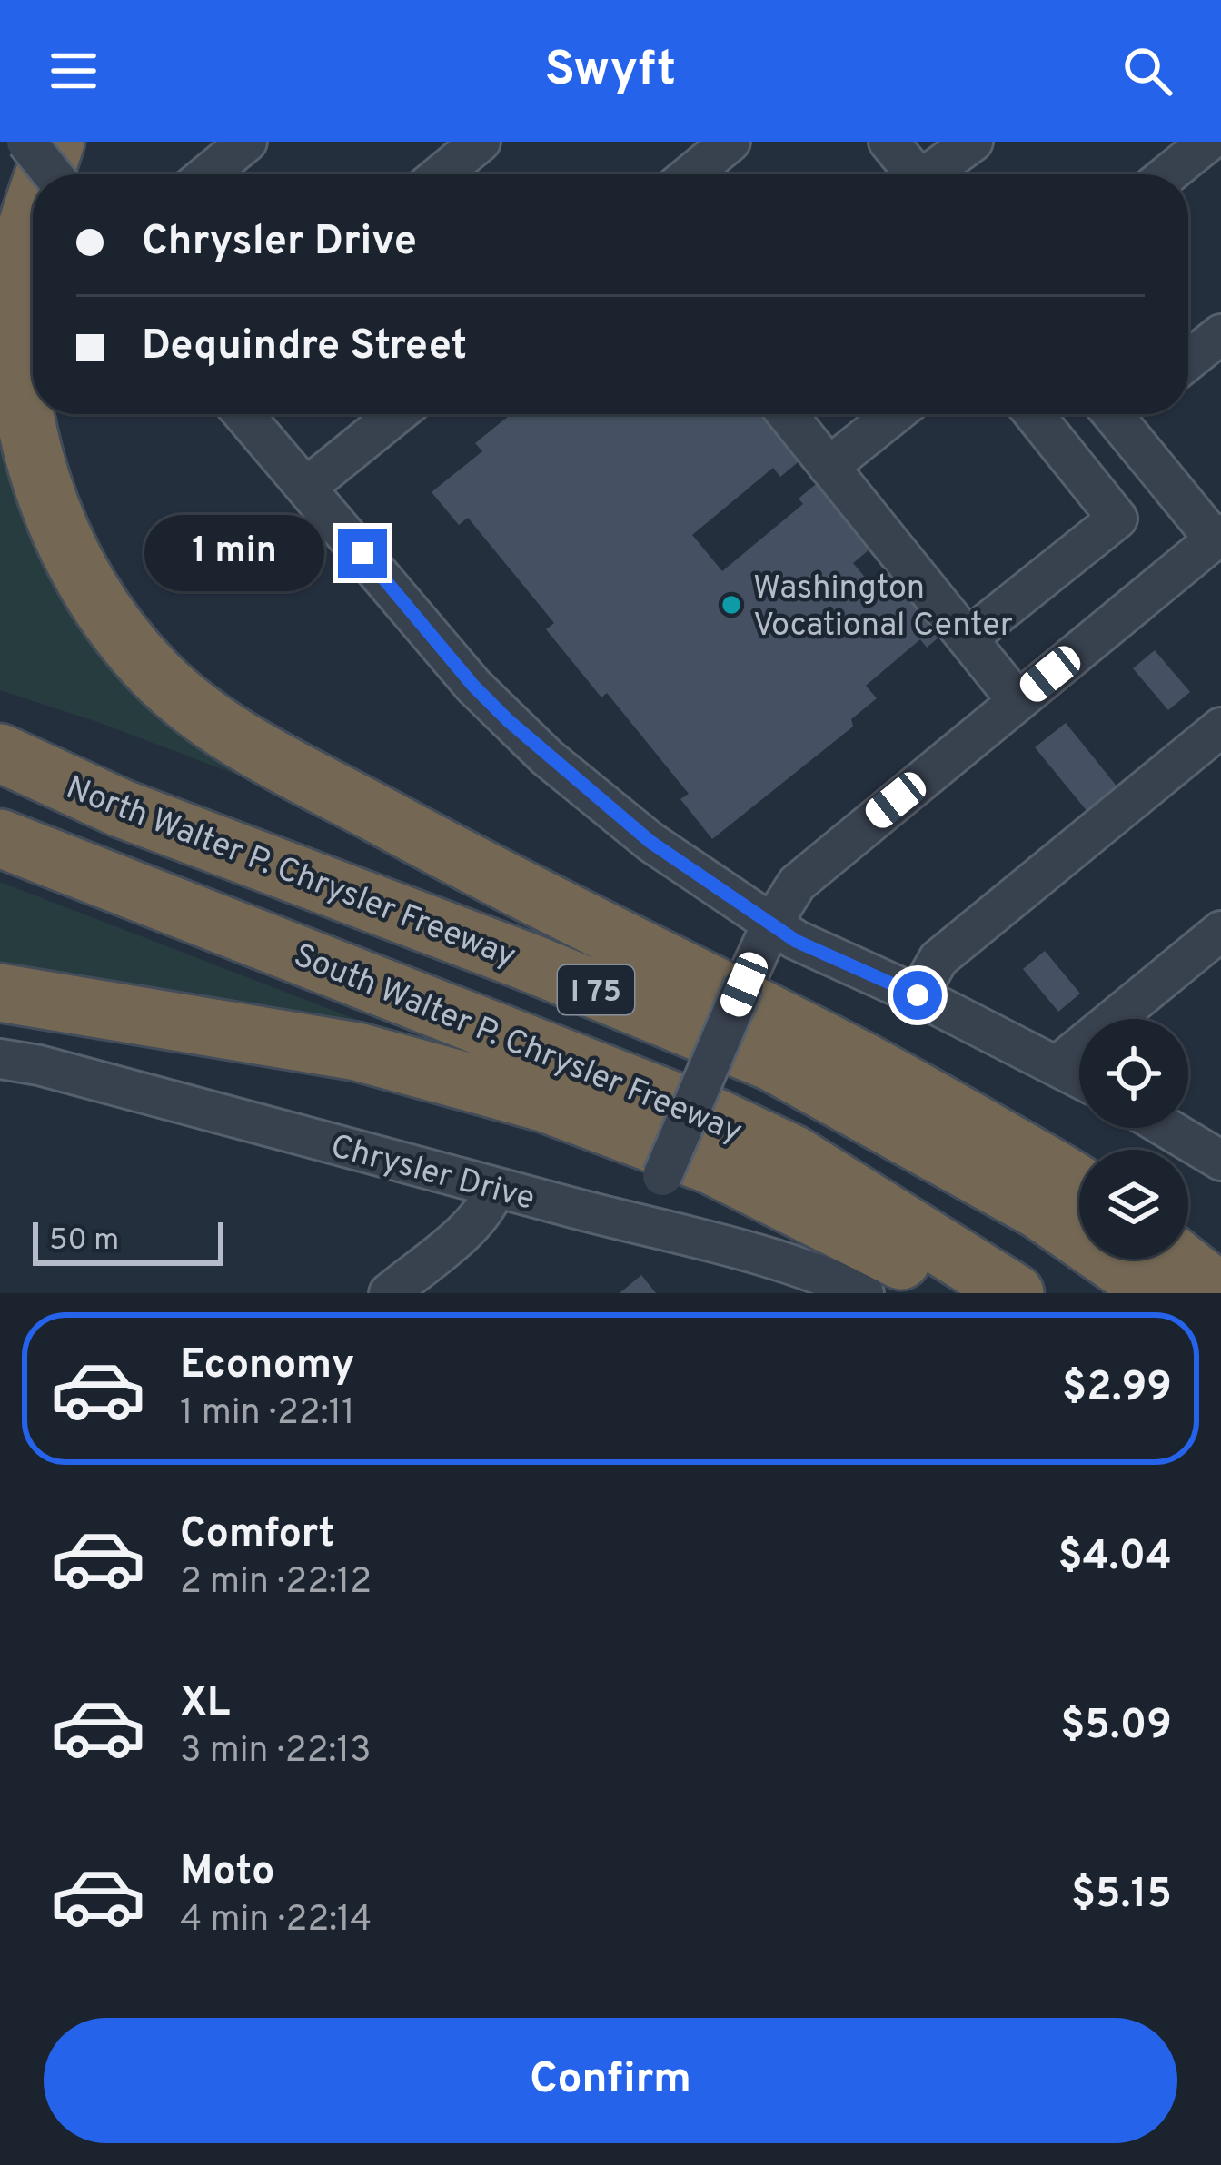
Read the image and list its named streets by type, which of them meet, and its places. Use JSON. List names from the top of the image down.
{
  "streets": {
    "highway": ["North Walter P. Chrysler Freeway", "I 75", "South Walter P. Chrysler Freeway"],
    "street": ["Chrysler Drive"]
  },
  "places": ["Washington Vocational Center"],
  "scale_bar": "50 m",
  "page": {
    "header": "Swyft",
    "banner": ["Chrysler Drive", "Dequindre Street"],
    "bubble": "1 min",
    "scale": "50 m",
    "list": [
      {
        "name": "Economy",
        "note": "1 min · 22:11",
        "value": "$2.99"
      },
      {
        "name": "Comfort",
        "note": "2 min · 22:12",
        "value": "$4.04"
      },
      {
        "name": "XL",
        "note": "3 min · 22:13",
        "value": "$5.09"
      },
      {
        "name": "Moto",
        "note": "4 min · 22:14",
        "value": "$5.15"
      }
    ],
    "buttons": "Confirm"
  }
}
